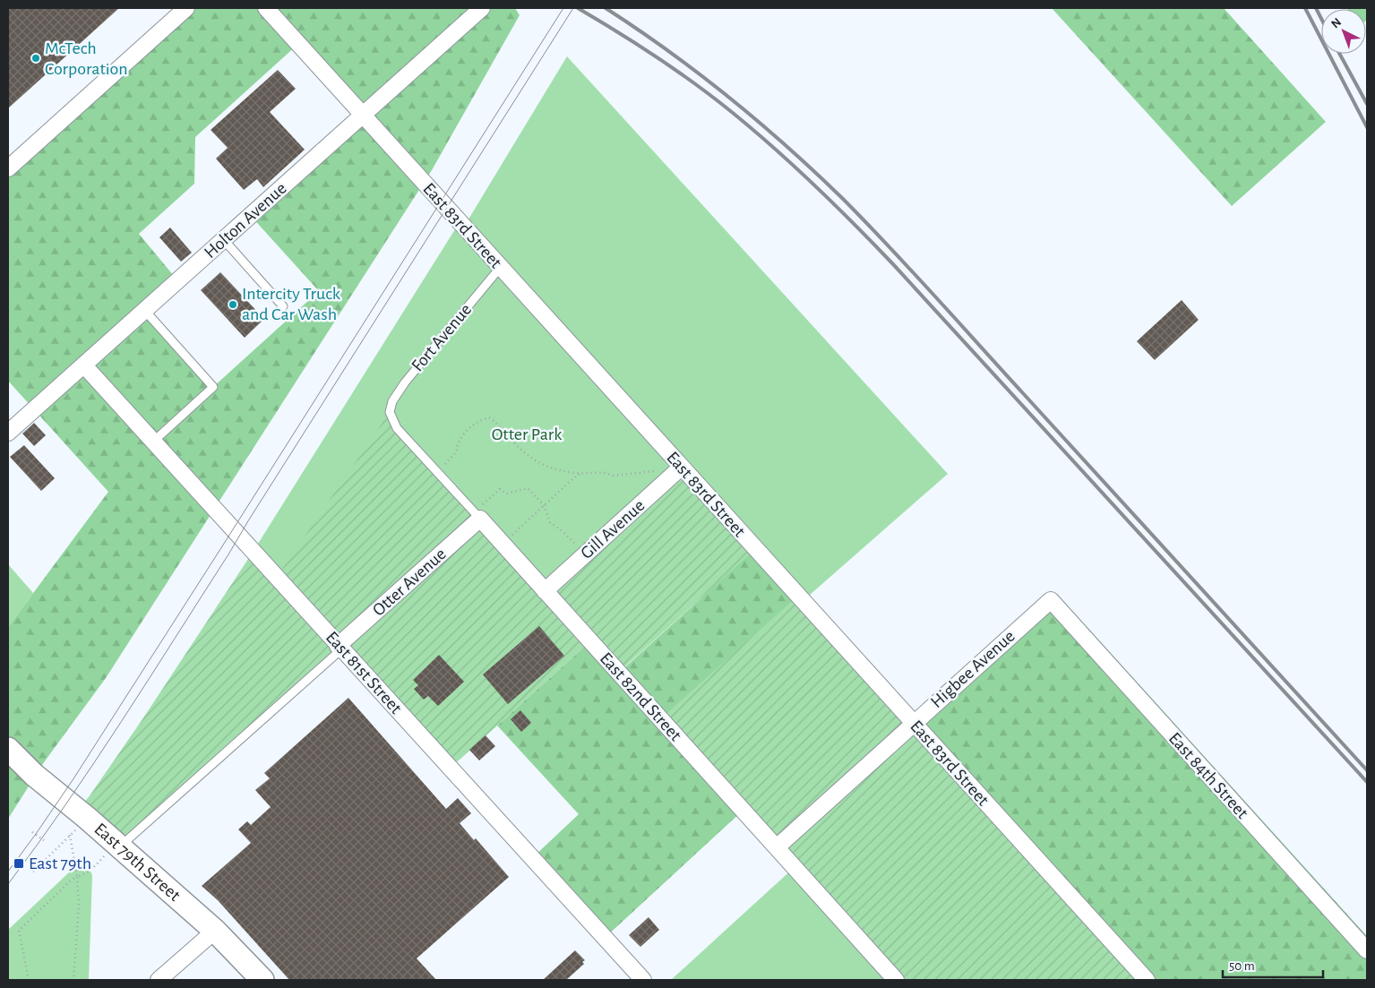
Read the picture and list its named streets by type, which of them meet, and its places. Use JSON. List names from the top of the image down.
{
  "streets": {
    "main road": ["East 79th Street"],
    "street": [
      "Holton Avenue",
      "East 83rd Street",
      "Gill Avenue",
      "Otter Avenue",
      "Higbee Avenue",
      "East 81st Street",
      "East 82nd Street",
      "East 84th Street"
    ],
    "lane": ["Fort Avenue"]
  },
  "crossings": [
    ["Holton Avenue", "East 83rd Street"],
    ["Holton Avenue", "East 81st Street"],
    ["East 83rd Street", "Fort Avenue"],
    ["East 83rd Street", "Gill Avenue"],
    ["East 83rd Street", "Higbee Avenue"],
    ["Fort Avenue", "East 82nd Street"],
    ["Gill Avenue", "East 82nd Street"],
    ["Otter Avenue", "East 81st Street"],
    ["Otter Avenue", "East 82nd Street"],
    ["Higbee Avenue", "East 82nd Street"],
    ["Higbee Avenue", "East 84th Street"]
  ],
  "parks": ["Otter Park"],
  "places": {
    "other": ["McTech Corporation", "Intercity Truck and Car Wash"],
    "transit": ["East 79th"]
  },
  "scale_bar": "50 m",
  "north": "top left"
}
